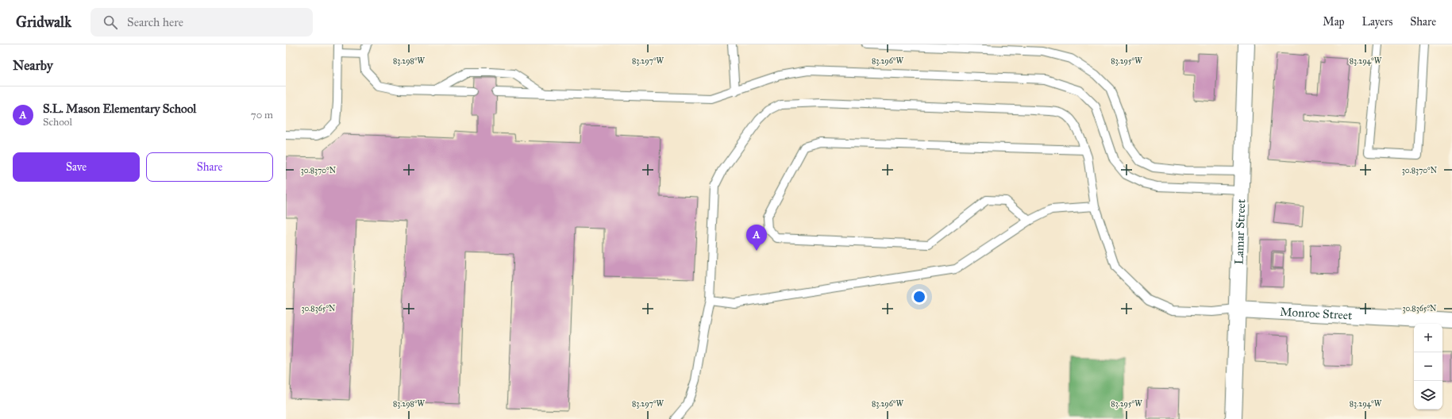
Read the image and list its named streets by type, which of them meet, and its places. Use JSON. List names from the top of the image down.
{
  "streets": {
    "street": ["Lamar Street", "Monroe Street"]
  },
  "crossings": [
    ["Lamar Street", "Monroe Street"]
  ],
  "page": {
    "header": "Gridwalk",
    "search": "Search here",
    "nav": ["Map", "Layers", "Share"],
    "heading": "Nearby",
    "list": [
      {
        "mark": "A",
        "name": "S.L. Mason Elementary School",
        "note": "School",
        "value": "70 m"
      }
    ],
    "buttons": ["Save", "Share"],
    "pins": "A",
    "map_buttons": ["+", "−"]
  },
  "coordinates": [
    "83.298°W",
    "83.297°W",
    "83.296°W",
    "83.295°W",
    "83.294°W",
    "30.8370°N",
    "30.8365°N"
  ]
}
